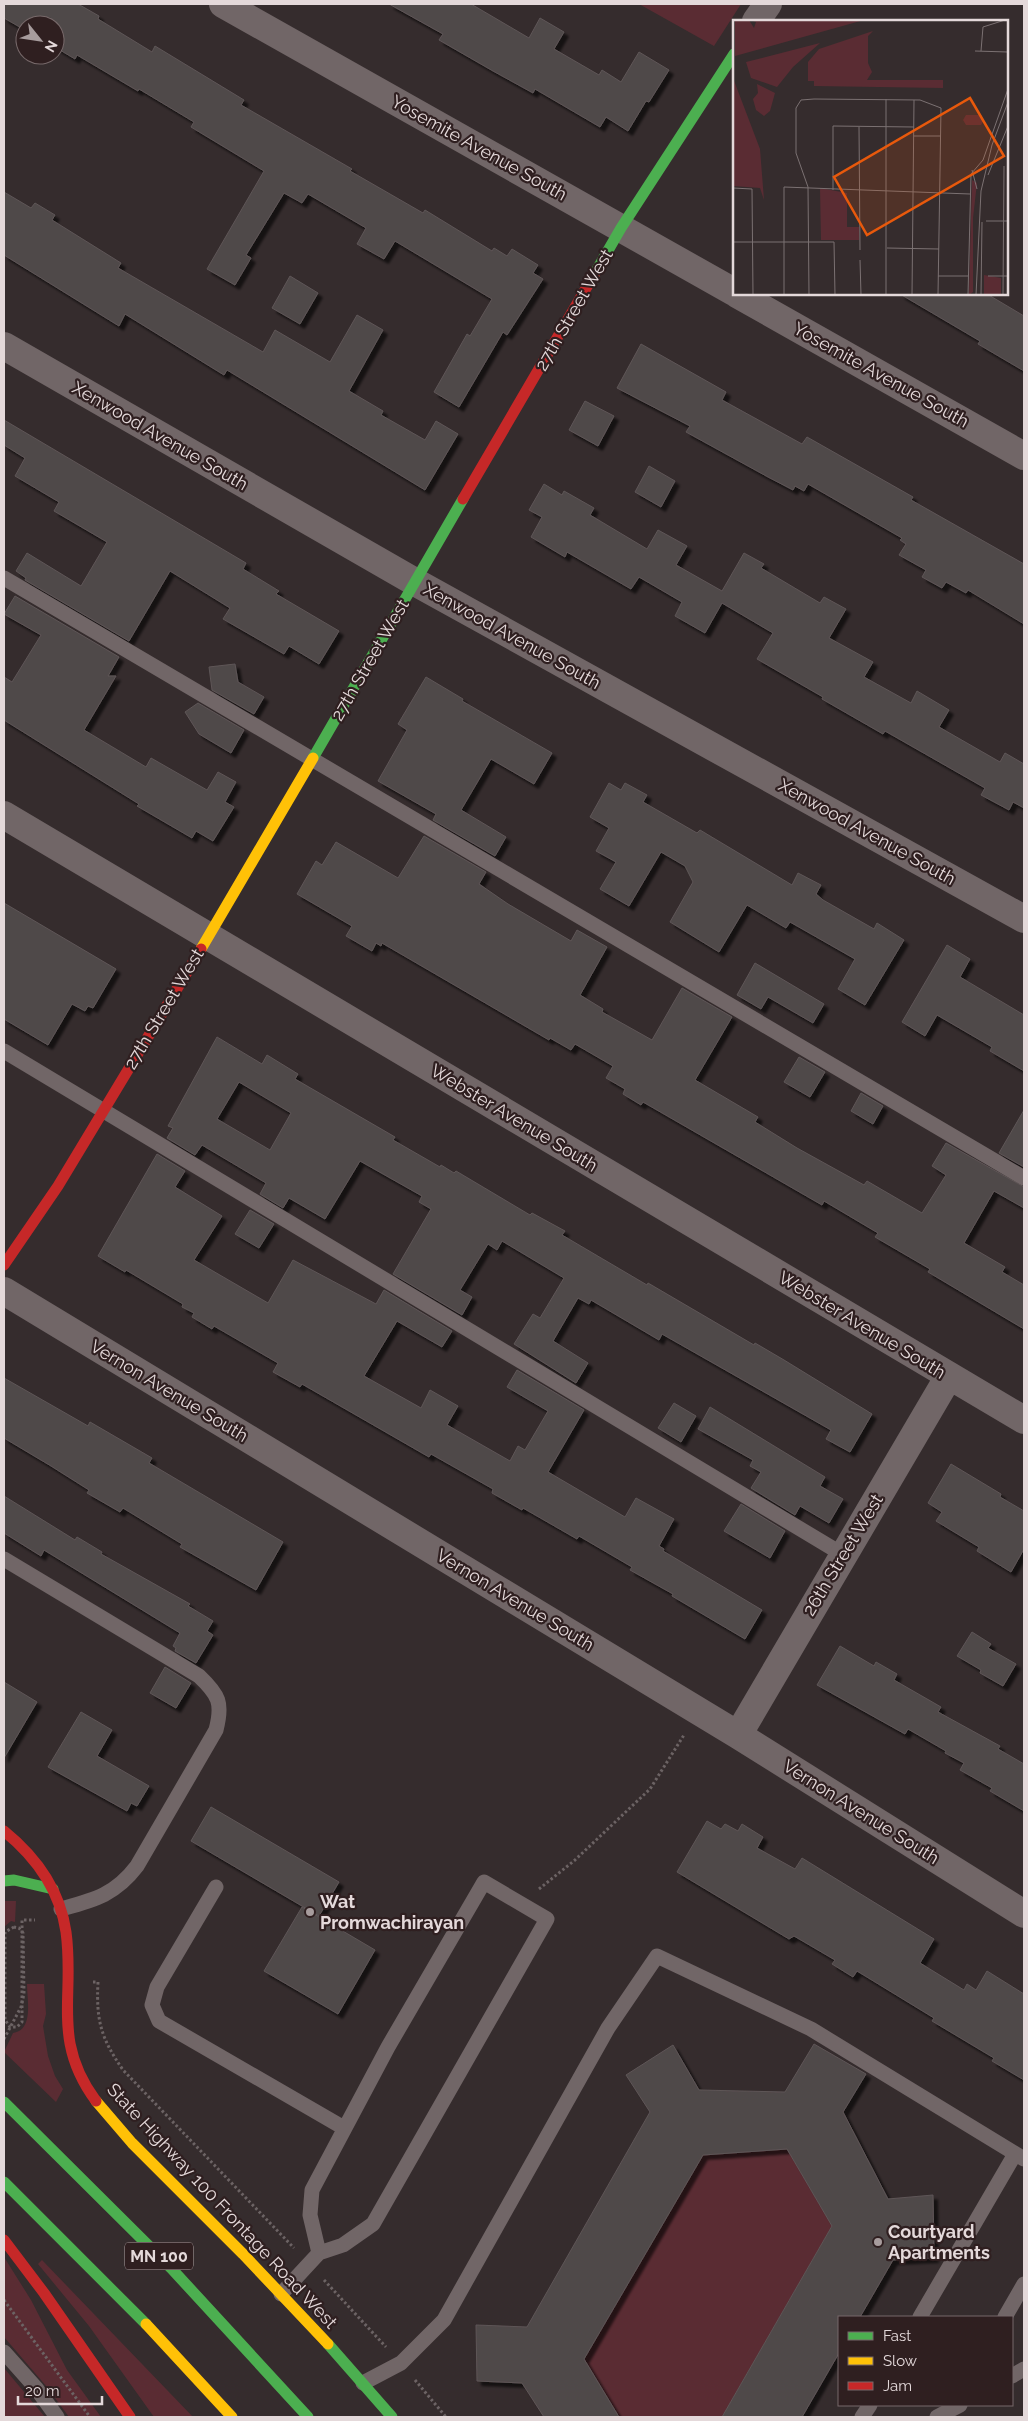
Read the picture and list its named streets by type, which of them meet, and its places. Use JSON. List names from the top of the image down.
{
  "streets": {
    "main road": ["27th Street West", "State Highway 100 Frontage Road West", "MN 100"],
    "street": [
      "Yosemite Avenue South",
      "Xenwood Avenue South",
      "Webster Avenue South",
      "Vernon Avenue South",
      "26th Street West"
    ]
  },
  "crossings": [
    ["Yosemite Avenue South", "27th Street West"],
    ["27th Street West", "Xenwood Avenue South"],
    ["27th Street West", "Webster Avenue South"],
    ["Webster Avenue South", "26th Street West"],
    ["Vernon Avenue South", "26th Street West"]
  ],
  "places": ["Wat Promwachirayan", "Courtyard Apartments"],
  "legend": ["Fast", "Slow", "Jam"],
  "scale_bar": "20 m",
  "north": "bottom right"
}
